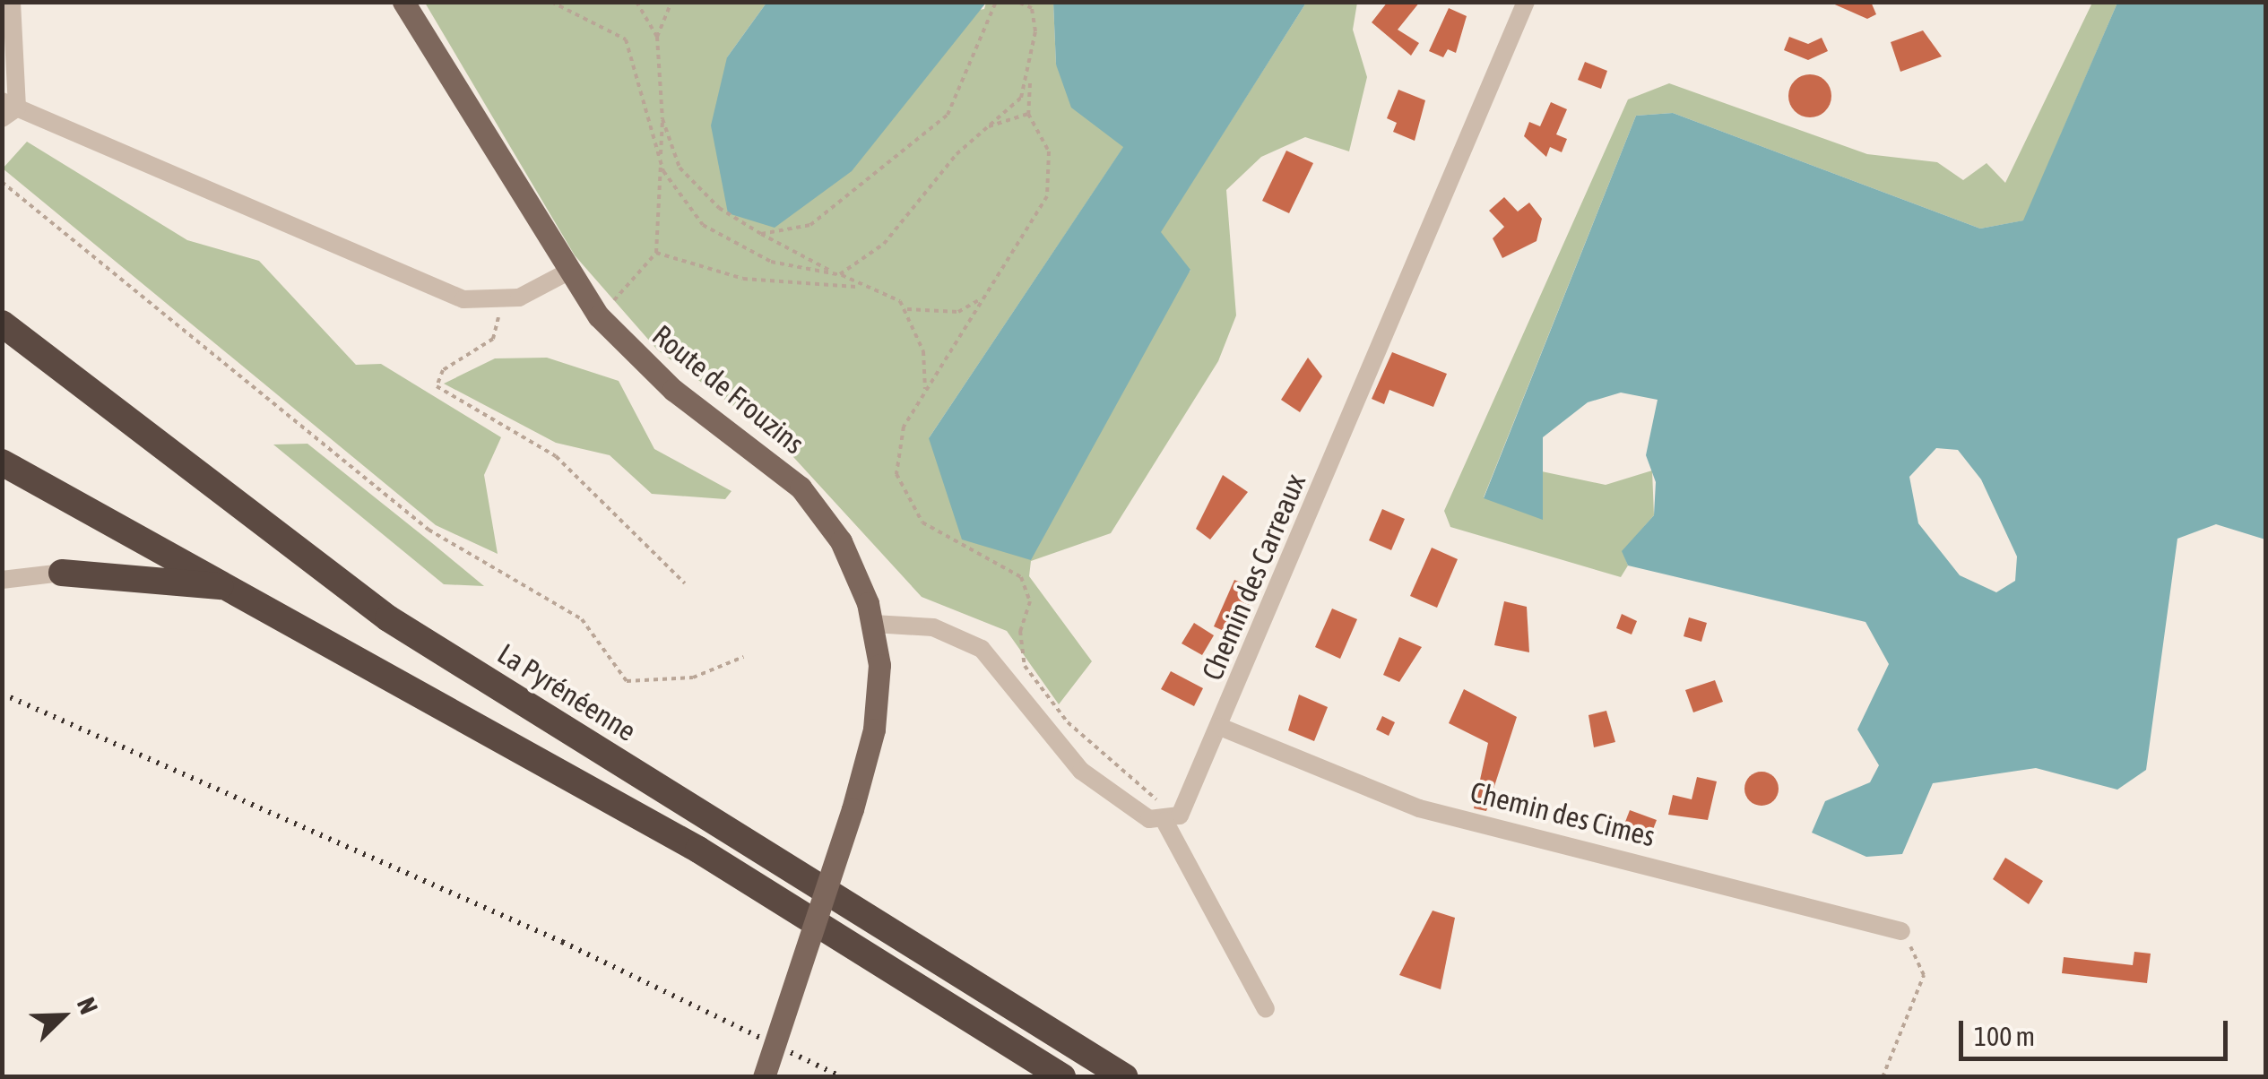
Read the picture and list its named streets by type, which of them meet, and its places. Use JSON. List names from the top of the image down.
{
  "streets": {
    "highway": ["La Pyrénéenne"],
    "main road": ["Route de Frouzins"],
    "street": ["Chemin des Carreaux", "Chemin des Cimes"]
  },
  "crossings": [
    ["Chemin des Carreaux", "Chemin des Cimes"]
  ],
  "scale_bar": "100 m",
  "north": "top right"
}
